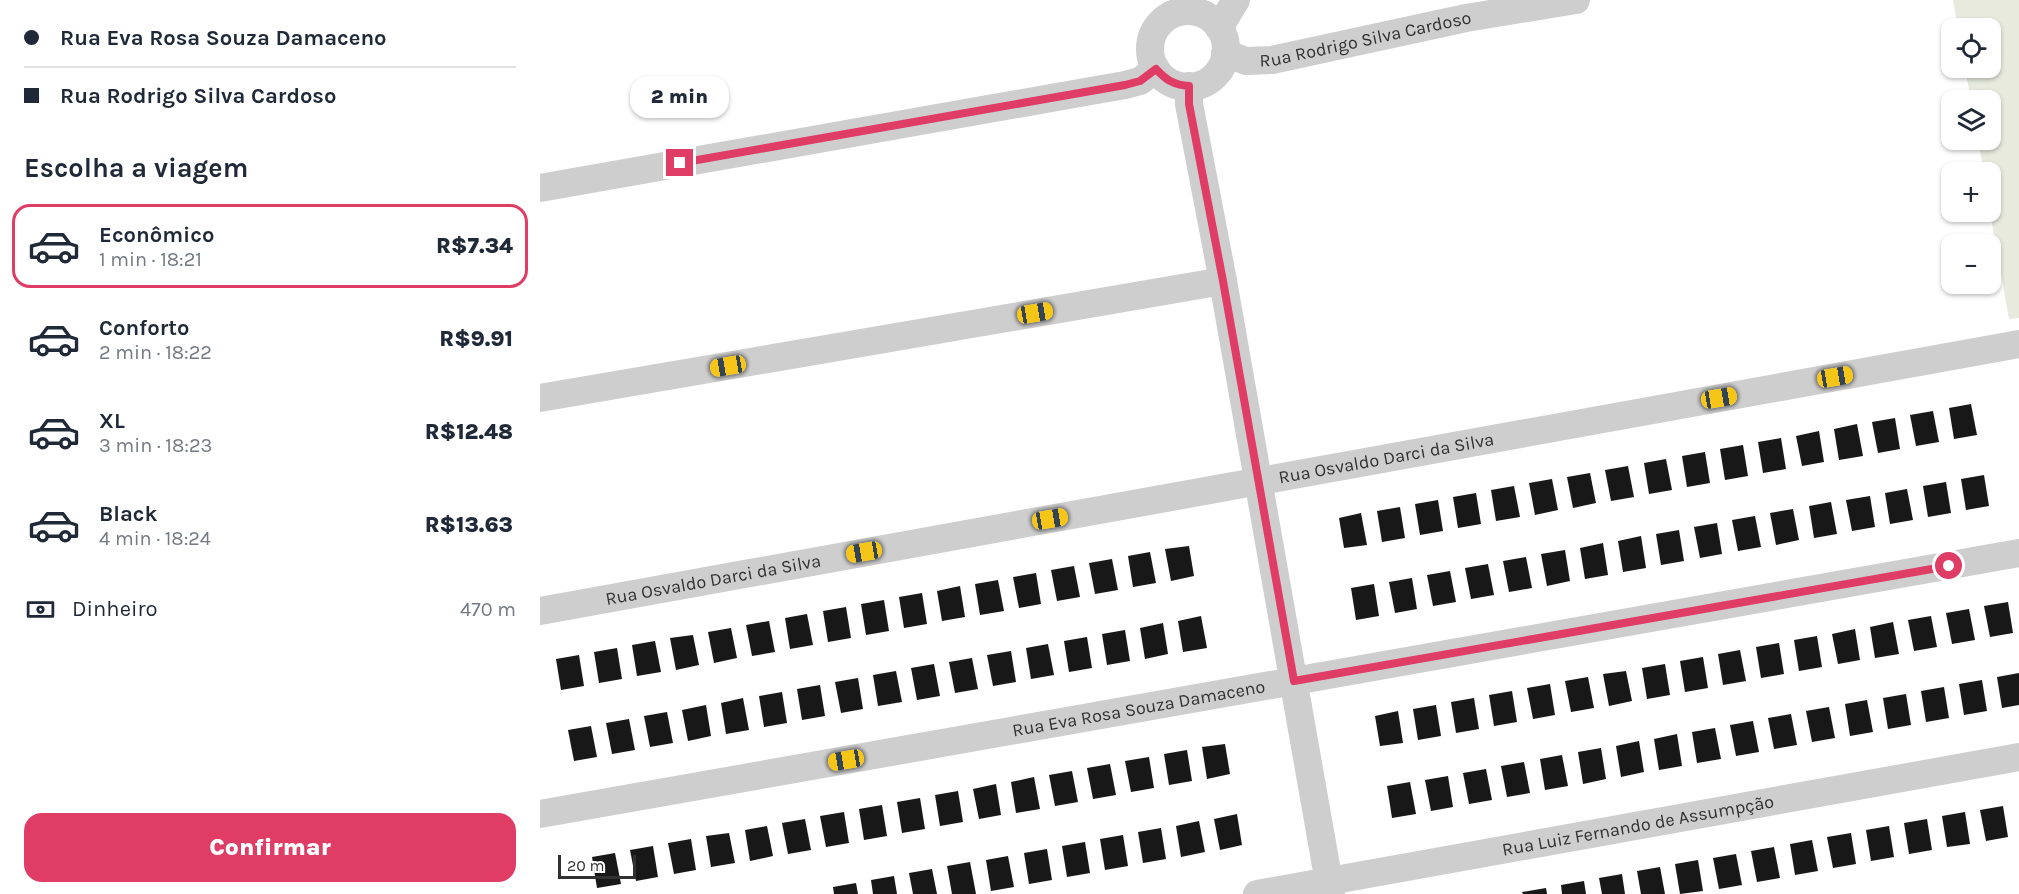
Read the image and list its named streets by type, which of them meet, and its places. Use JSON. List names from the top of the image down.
{
  "streets": {
    "street": [
      "Rua Rodrigo Silva Cardoso",
      "Rua Osvaldo Darci da Silva",
      "Rua Eva Rosa Souza Damaceno",
      "Rua Luiz Fernando de Assumpção"
    ]
  },
  "scale_bar": "20 m",
  "page": {
    "banner": ["Rua Eva Rosa Souza Damaceno", "Rua Rodrigo Silva Cardoso"],
    "map_buttons": ["+", "−"],
    "bubble": "2 min",
    "heading": "Escolha a viagem",
    "list": [
      {
        "name": "Econômico",
        "note": "1 min · 18:21",
        "value": "R$7.34"
      },
      {
        "name": "Conforto",
        "note": "2 min · 18:22",
        "value": "R$9.91"
      },
      {
        "name": "XL",
        "note": "3 min · 18:23",
        "value": "R$12.48"
      },
      {
        "name": "Black",
        "note": "4 min · 18:24",
        "value": "R$13.63"
      }
    ],
    "pay": ["Dinheiro", "470 m"],
    "buttons": "Confirmar",
    "scale": "20 m"
  }
}
